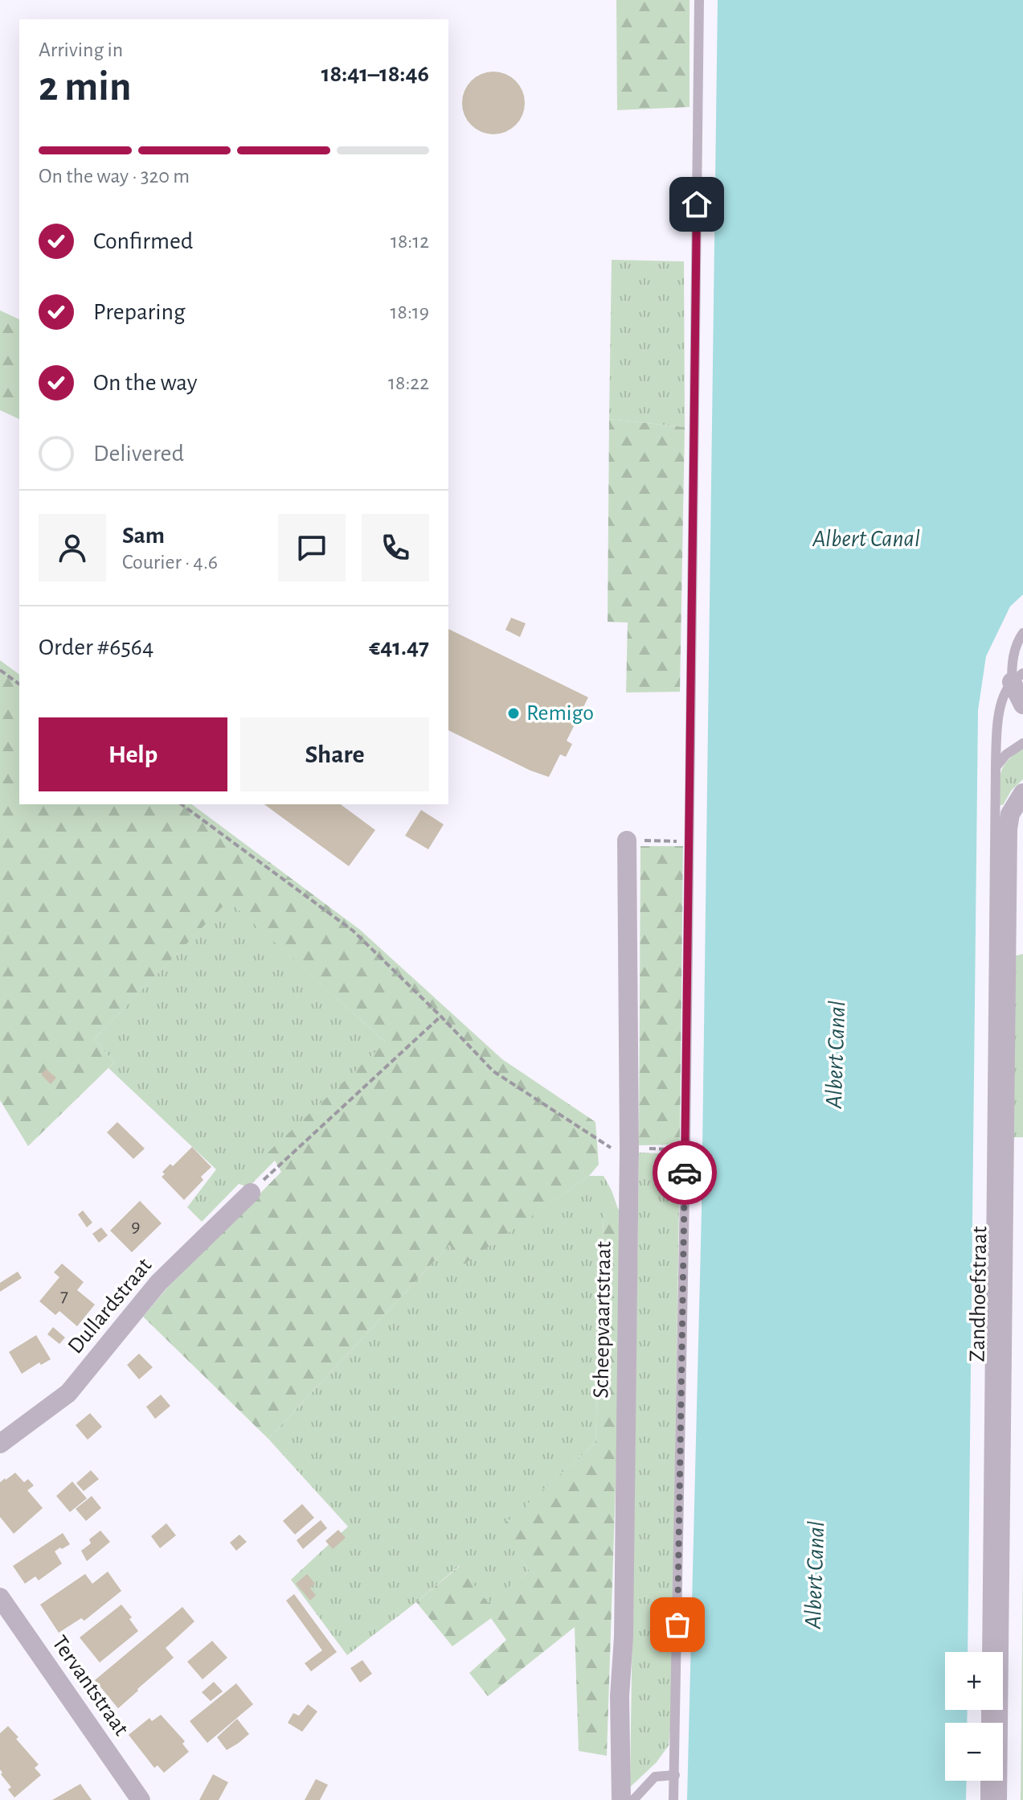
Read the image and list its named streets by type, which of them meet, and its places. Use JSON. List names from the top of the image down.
{
  "streets": {
    "street": [
      "Zandhoefstraat",
      "Dullardstraat",
      "Scheepvaartstraat",
      "Tervantstraat"
    ]
  },
  "water": ["Albert Canal"],
  "places": ["Remigo"],
  "house_numbers": ["9", "7"],
  "page": {
    "heading": ["2 min", "Arriving in", "18:41–18:46"],
    "panel": [
      "Sam",
      "Courier · 4.6",
      "Order #6564",
      "€41.47"
    ],
    "bar": "On the way · 320 m",
    "list": [
      ["Confirmed", "18:12"],
      ["Preparing", "18:19"],
      ["On the way", "18:22"],
      "Delivered"
    ],
    "buttons": ["Help", "Share"],
    "map_buttons": ["+", "−"]
  }
}
